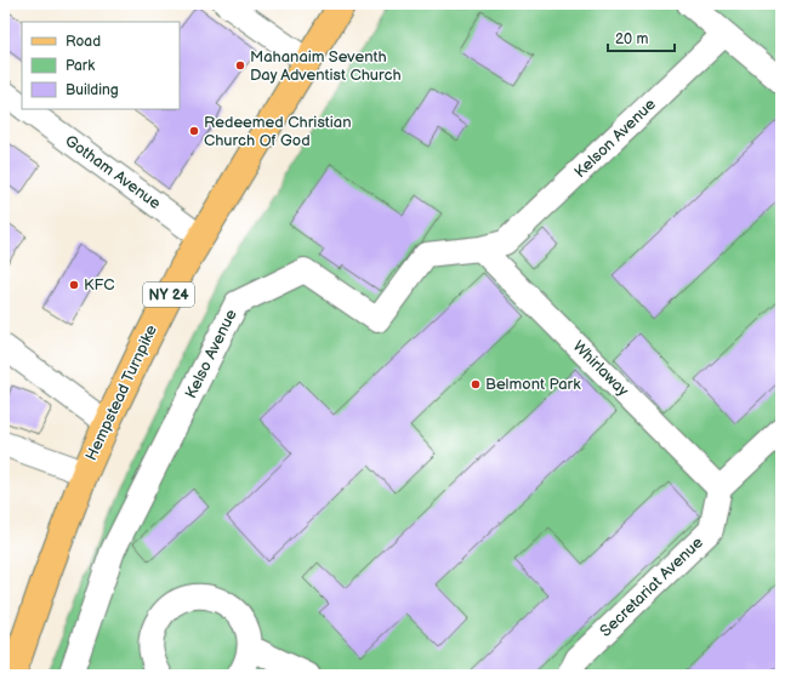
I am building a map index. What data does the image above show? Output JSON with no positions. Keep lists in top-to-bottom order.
{
  "streets": {
    "main road": ["NY 24", "Hempstead Turnpike"],
    "street": [
      "Kelson Avenue",
      "Gotham Avenue",
      "Kelso Avenue",
      "Whirlaway",
      "Secretariat Avenue"
    ]
  },
  "crossings": [
    ["Kelson Avenue", "Kelso Avenue"],
    ["Gotham Avenue", "Hempstead Turnpike"],
    ["Kelso Avenue", "Whirlaway"],
    ["Whirlaway", "Secretariat Avenue"]
  ],
  "places": [
    "Mahanaim Seventh Day Adventist Church",
    "Redeemed Christian Church Of God",
    "KFC",
    "Belmont Park"
  ],
  "legend": ["Road", "Park", "Building"],
  "scale_bar": "20 m"
}
